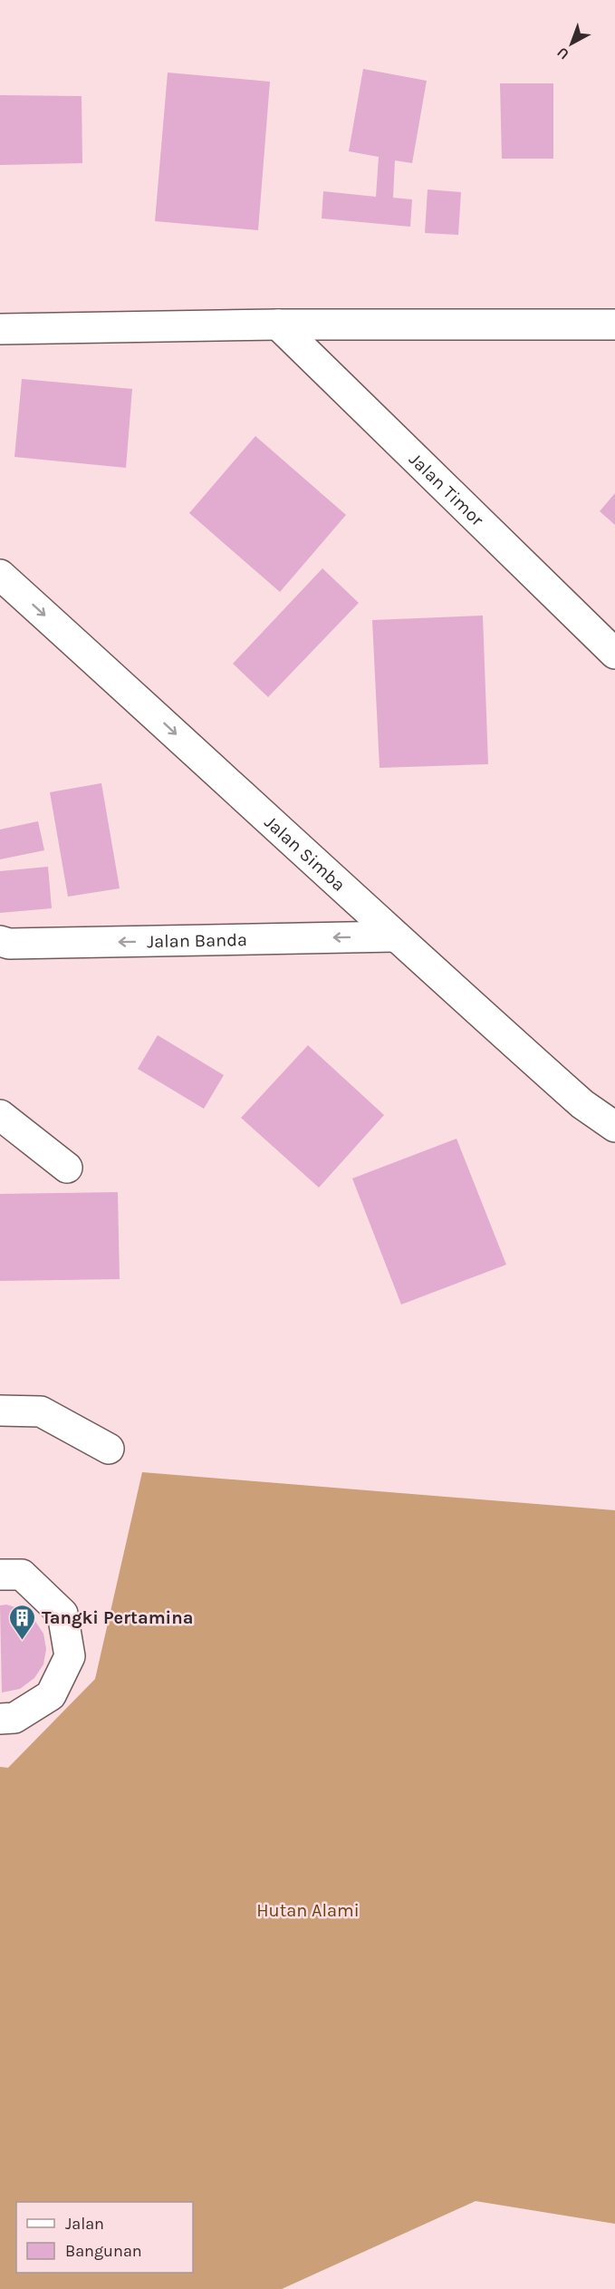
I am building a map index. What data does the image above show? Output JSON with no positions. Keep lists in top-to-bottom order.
{
  "streets": {
    "street": ["Jalan Timor", "Jalan Simba", "Jalan Banda"]
  },
  "crossings": [
    ["Jalan Simba", "Jalan Banda"]
  ],
  "one_way": ["Jalan Simba", "Jalan Banda"],
  "parks": ["Hutan Alami"],
  "places": {
    "building": ["Tangki Pertamina"]
  },
  "legend": ["Jalan", "Bangunan"],
  "north": "bottom left"
}
